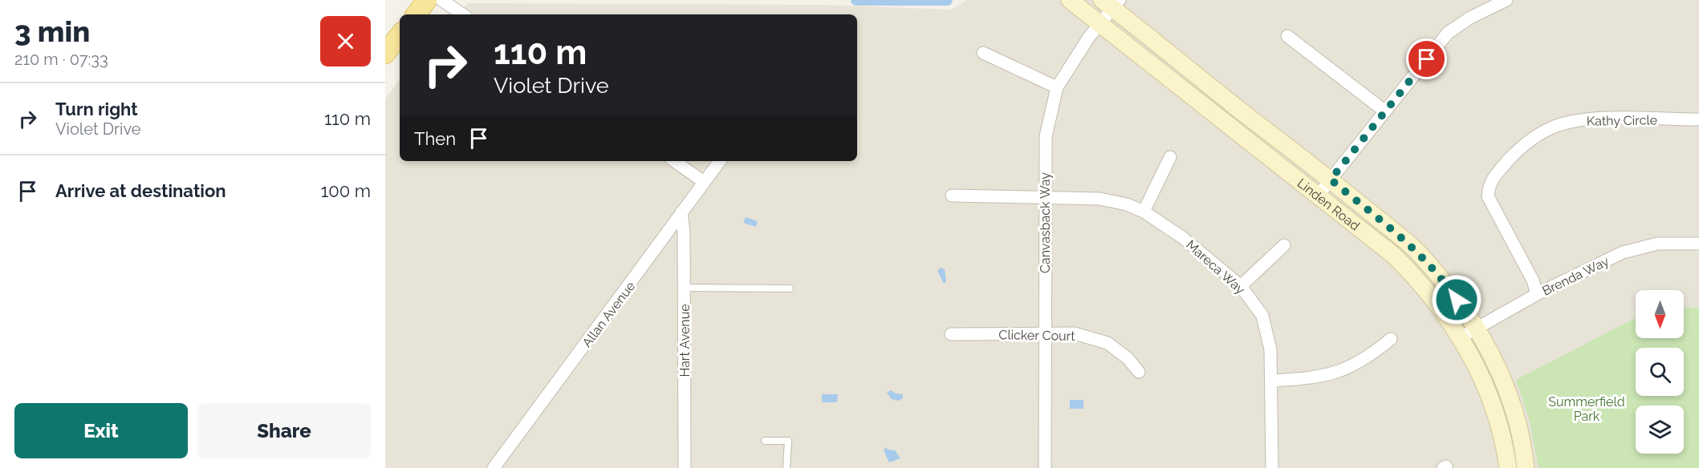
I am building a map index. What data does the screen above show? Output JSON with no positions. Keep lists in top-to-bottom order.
{
  "streets": {
    "street": [
      "Kathy Circle",
      "Linden Road",
      "Canvasback Way",
      "Mareca Way",
      "Brenda Way",
      "Allan Avenue",
      "Clicker Court",
      "Hart Avenue"
    ]
  },
  "crossings": [
    ["Kathy Circle", "Brenda Way"],
    ["Linden Road", "Canvasback Way"],
    ["Linden Road", "Brenda Way"],
    ["Canvasback Way", "Mareca Way"],
    ["Canvasback Way", "Clicker Court"],
    ["Allan Avenue", "Hart Avenue"]
  ],
  "parks": ["Summerfield Park"],
  "north": "bottom",
  "page": {
    "heading": ["3 min", "210 m · 07:33"],
    "turn": ["110 m", "Violet Drive"],
    "list": [
      {
        "name": "Turn right",
        "note": "Violet Drive",
        "value": "110 m"
      },
      {
        "name": "Arrive at destination",
        "value": "100 m"
      }
    ],
    "then": "Then",
    "buttons": ["Exit", "Share"]
  }
}
